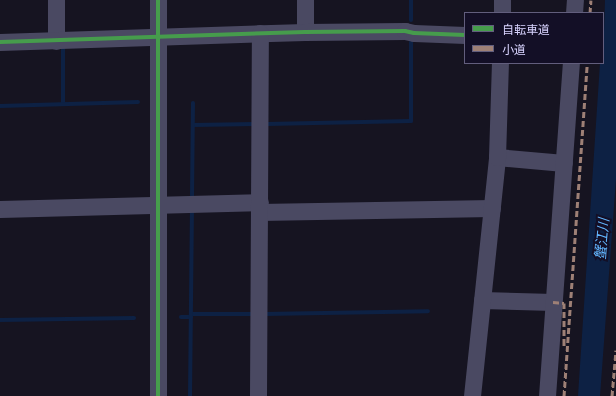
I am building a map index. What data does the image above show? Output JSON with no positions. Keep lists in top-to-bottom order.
{
  "water": ["蟹江川"],
  "legend": ["自転車道", "小道"]
}
